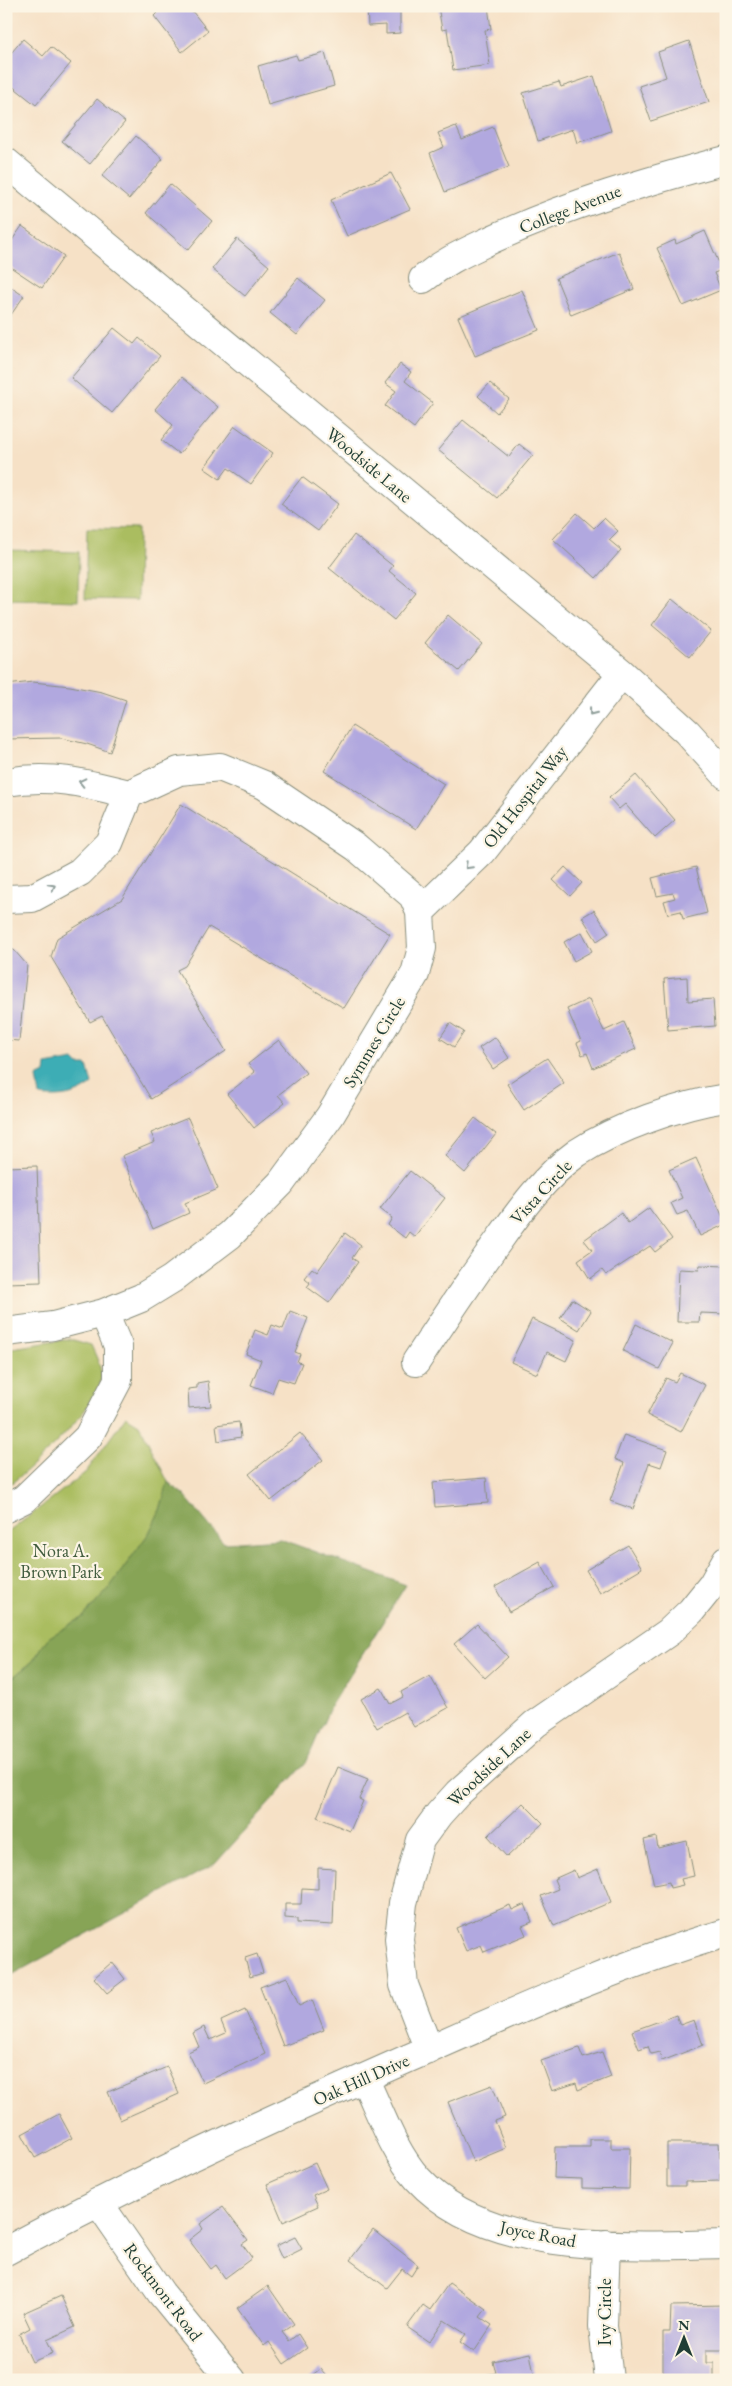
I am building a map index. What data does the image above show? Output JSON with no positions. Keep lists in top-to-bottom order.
{
  "streets": {
    "street": [
      "College Avenue",
      "Woodside Lane",
      "Old Hospital Way",
      "Symmes Circle",
      "Vista Circle",
      "Oak Hill Drive",
      "Joyce Road",
      "Rockmont Road",
      "Ivy Circle"
    ]
  },
  "crossings": [
    ["Woodside Lane", "Old Hospital Way"],
    ["Woodside Lane", "Oak Hill Drive"],
    ["Old Hospital Way", "Symmes Circle"],
    ["Oak Hill Drive", "Joyce Road"],
    ["Oak Hill Drive", "Rockmont Road"],
    ["Joyce Road", "Ivy Circle"]
  ],
  "one_way": ["Old Hospital Way"],
  "parks": ["Nora A. Brown Park"],
  "north": "top"
}
